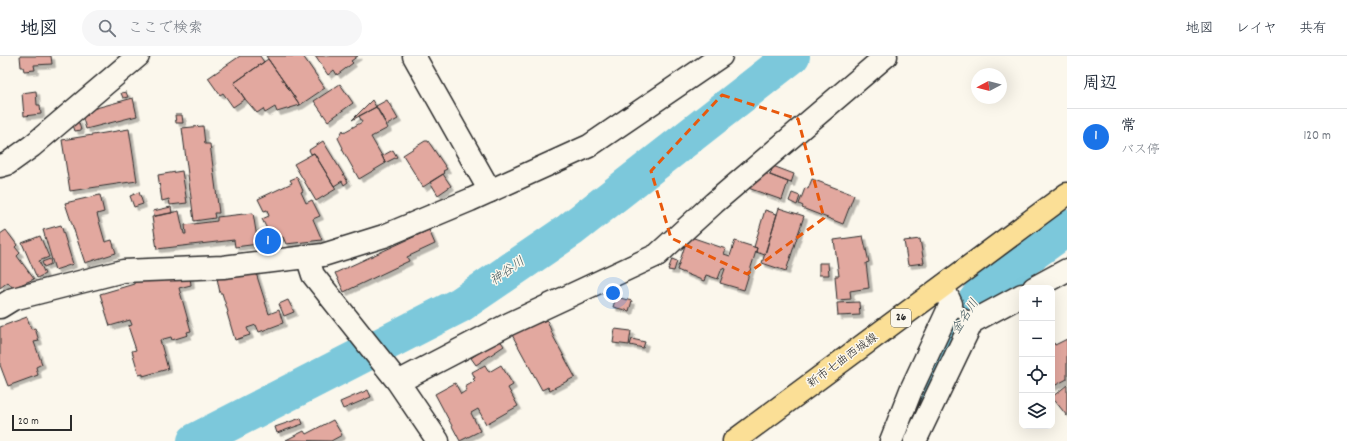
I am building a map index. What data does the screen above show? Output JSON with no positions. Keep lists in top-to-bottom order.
{
  "streets": {
    "main road": ["26", "新市七曲西城線"]
  },
  "water": ["神谷川", "金名川"],
  "scale_bar": "20 m",
  "north": "left",
  "page": {
    "header": "地図",
    "search": "ここで検索",
    "nav": ["地図", "レイヤ", "共有"],
    "heading": "周辺",
    "list": [
      {
        "mark": "1",
        "name": "常",
        "note": "バス停",
        "value": "120 m"
      }
    ],
    "pins": "1",
    "map_buttons": ["+", "−"],
    "scale": "20 m"
  }
}
